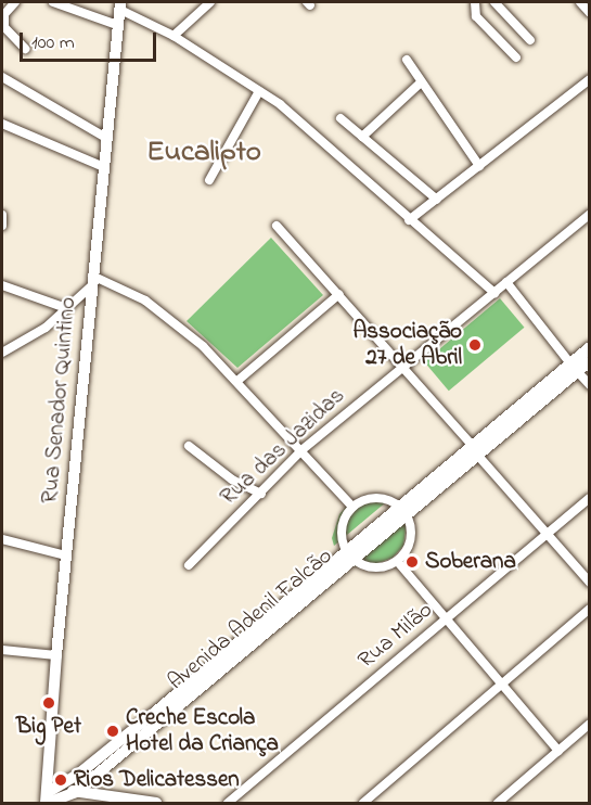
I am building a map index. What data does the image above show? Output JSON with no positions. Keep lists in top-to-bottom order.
{
  "streets": {
    "street": [
      "Rua Senador Quintino",
      "Rua das Jazidas",
      "Avenida Adenil Falcão",
      "Rua Milão"
    ]
  },
  "crossings": [
    ["Rua Senador Quintino", "Avenida Adenil Falcão"]
  ],
  "districts": ["Eucalipto"],
  "places": [
    "Associação 27 de Abril",
    "Soberana",
    "Big Pet",
    "Creche Escola Hotel da Criança",
    "Rios Delicatessen"
  ],
  "scale_bar": "100 m"
}
